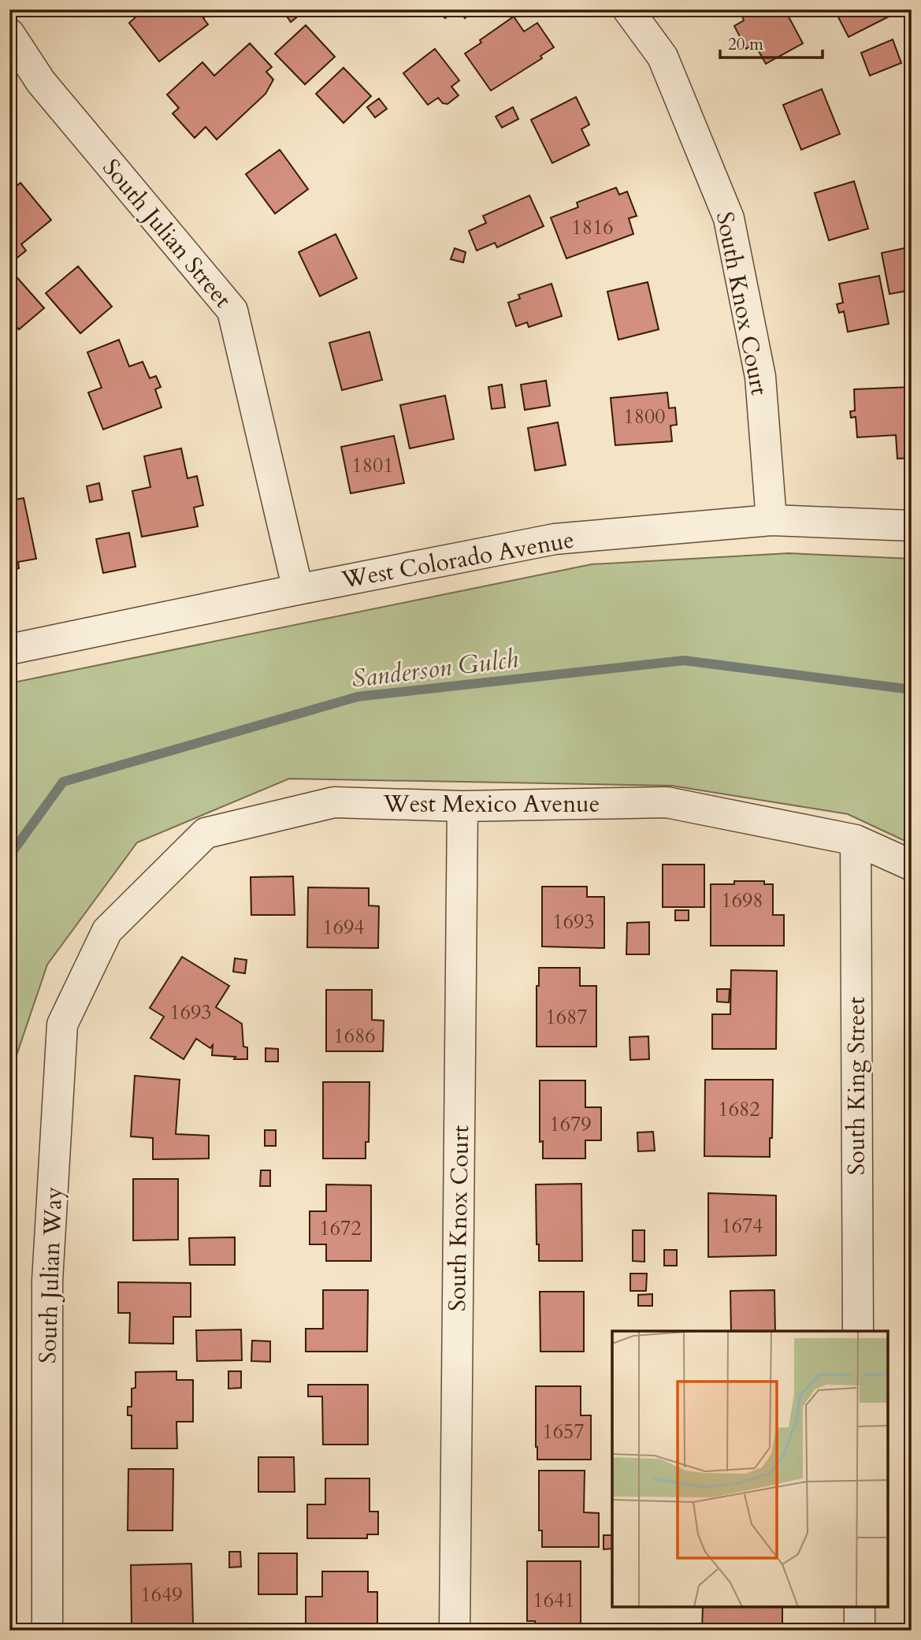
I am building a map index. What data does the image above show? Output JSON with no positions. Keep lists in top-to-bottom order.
{
  "streets": {
    "street": [
      "South Julian Street",
      "South Knox Court",
      "West Colorado Avenue",
      "West Mexico Avenue",
      "South King Street",
      "South Julian Way"
    ]
  },
  "crossings": [
    ["South Julian Street", "West Colorado Avenue"],
    ["South Knox Court", "West Colorado Avenue"],
    ["South Knox Court", "West Mexico Avenue"],
    ["West Mexico Avenue", "South King Street"],
    ["West Mexico Avenue", "South Julian Way"]
  ],
  "water": ["Sanderson Gulch"],
  "house_numbers": [
    "1816",
    "1800",
    "1801",
    "1698",
    "1693",
    "1694",
    "1693",
    "1687",
    "1686",
    "1682",
    "1679",
    "1674",
    "1672",
    "1657",
    "1649",
    "1641"
  ],
  "scale_bar": "20 m"
}
